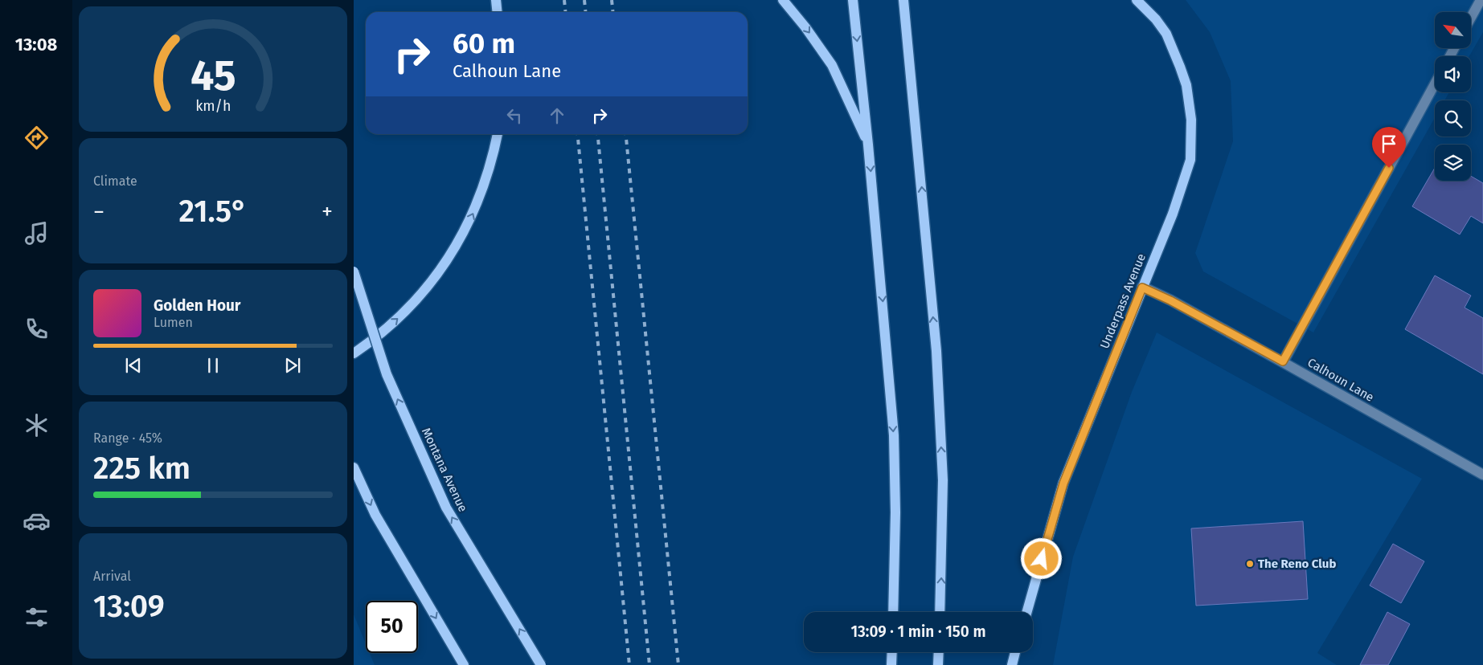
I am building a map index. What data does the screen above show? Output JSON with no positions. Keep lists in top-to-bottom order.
{
  "streets": {
    "main road": ["Underpass Avenue", "Montana Avenue"],
    "street": ["Calhoun Lane"]
  },
  "crossings": [
    ["Underpass Avenue", "Calhoun Lane"]
  ],
  "places": ["The Reno Club"],
  "north": "top left",
  "page": {
    "tabs": "13:08",
    "turn": ["60 m", "Calhoun Lane"],
    "tile": [
      "Climate",
      ["Range · 45%", "225 km"],
      ["Arrival", "13:09"]
    ],
    "heat": ["−", "21.5°", "+"],
    "song": ["Golden Hour", "Lumen"],
    "limit": "50",
    "trip": "13:09 · 1 min · 150 m",
    "gauge": ["45", "km/h"]
  }
}
